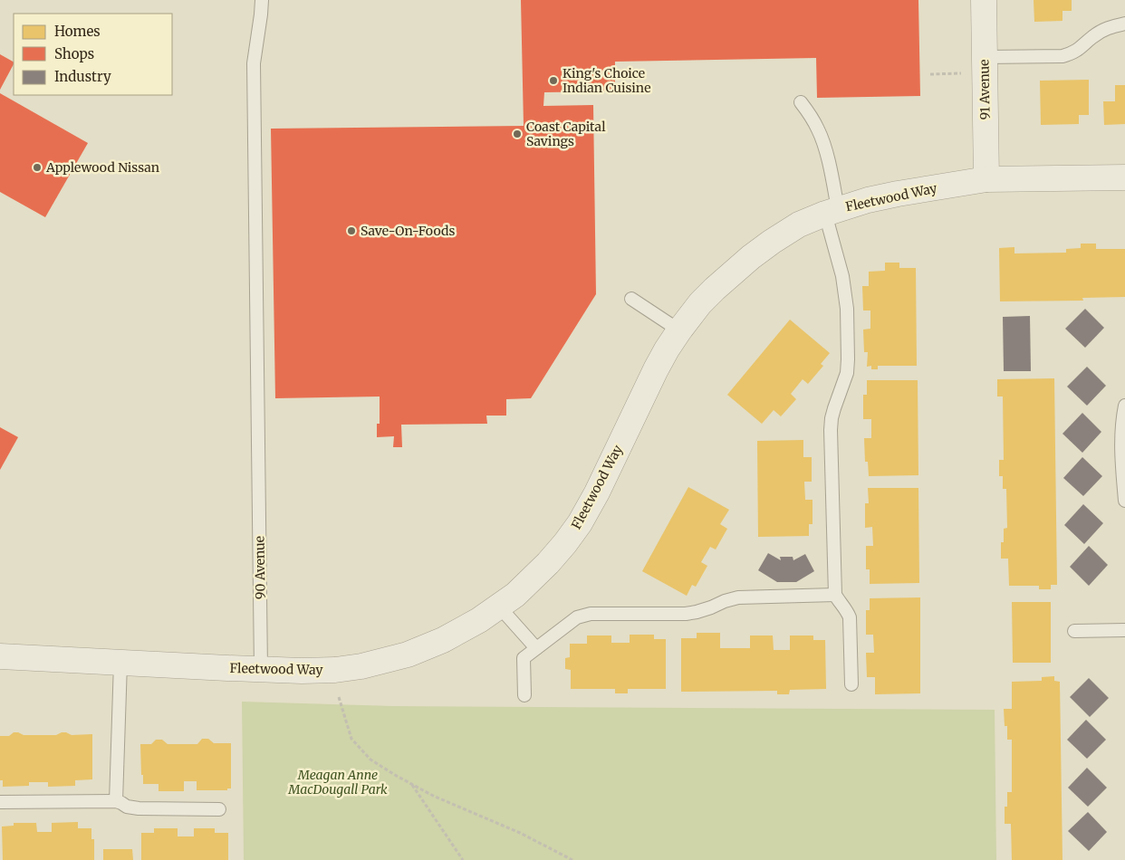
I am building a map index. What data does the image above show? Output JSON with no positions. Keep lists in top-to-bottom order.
{
  "streets": {
    "street": ["91 Avenue", "Fleetwood Way"],
    "lane": ["90 Avenue"]
  },
  "crossings": [
    ["91 Avenue", "Fleetwood Way"],
    ["Fleetwood Way", "90 Avenue"]
  ],
  "parks": ["Meagan Anne MacDougall Park"],
  "places": [
    "King's Choice Indian Cuisine",
    "Coast Capital Savings",
    "Applewood Nissan",
    "Save-On-Foods"
  ],
  "legend": ["Homes", "Shops", "Industry"]
}
